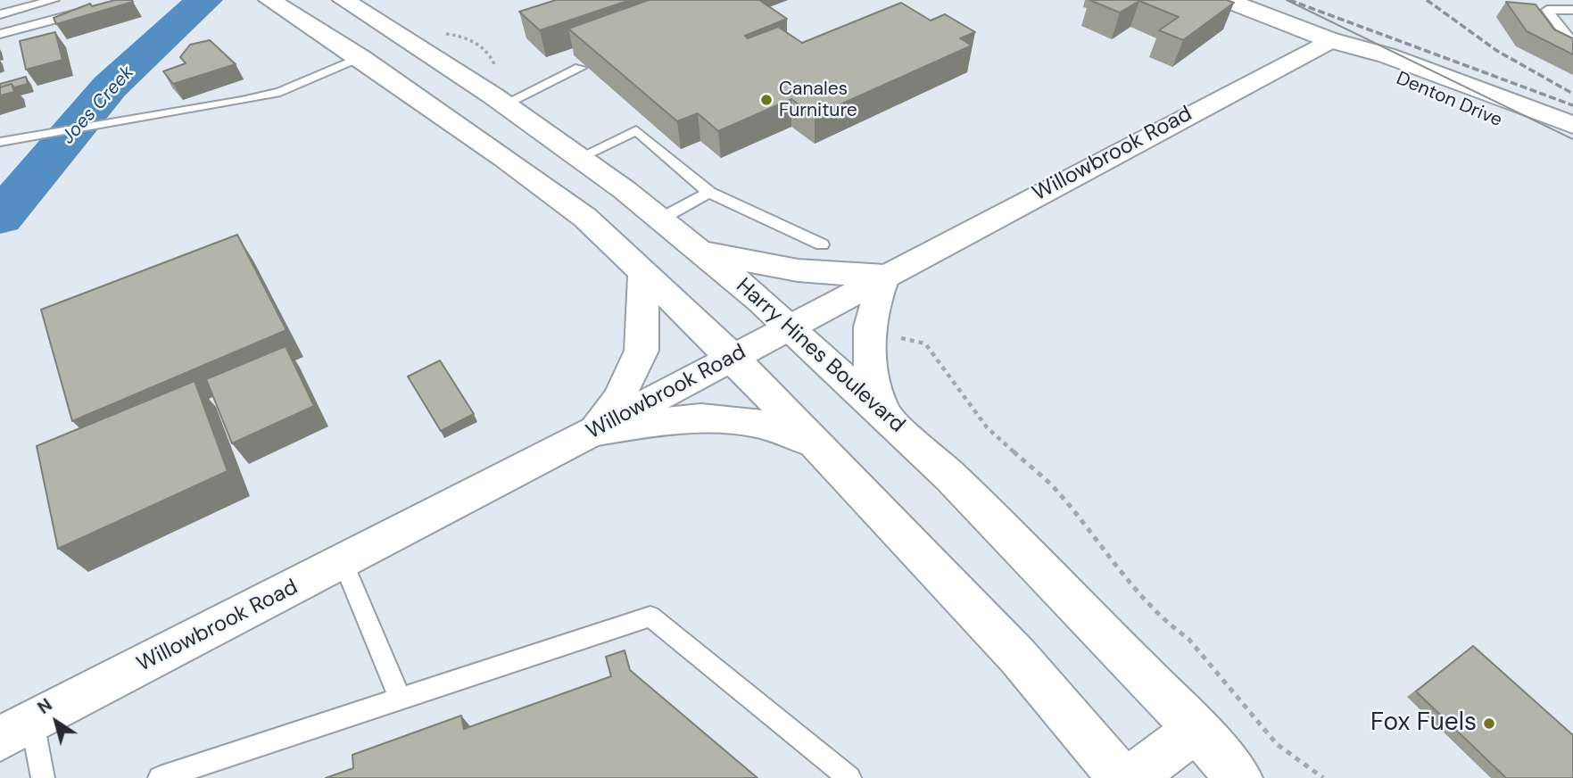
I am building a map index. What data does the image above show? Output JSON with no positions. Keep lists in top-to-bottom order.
{
  "streets": {
    "main road": ["Denton Drive", "Willowbrook Road", "Harry Hines Boulevard"]
  },
  "crossings": [
    ["Denton Drive", "Willowbrook Road"],
    ["Willowbrook Road", "Harry Hines Boulevard"]
  ],
  "water": ["Joes Creek"],
  "places": ["Canales Furniture", "Fox Fuels"],
  "north": "top left"
}
